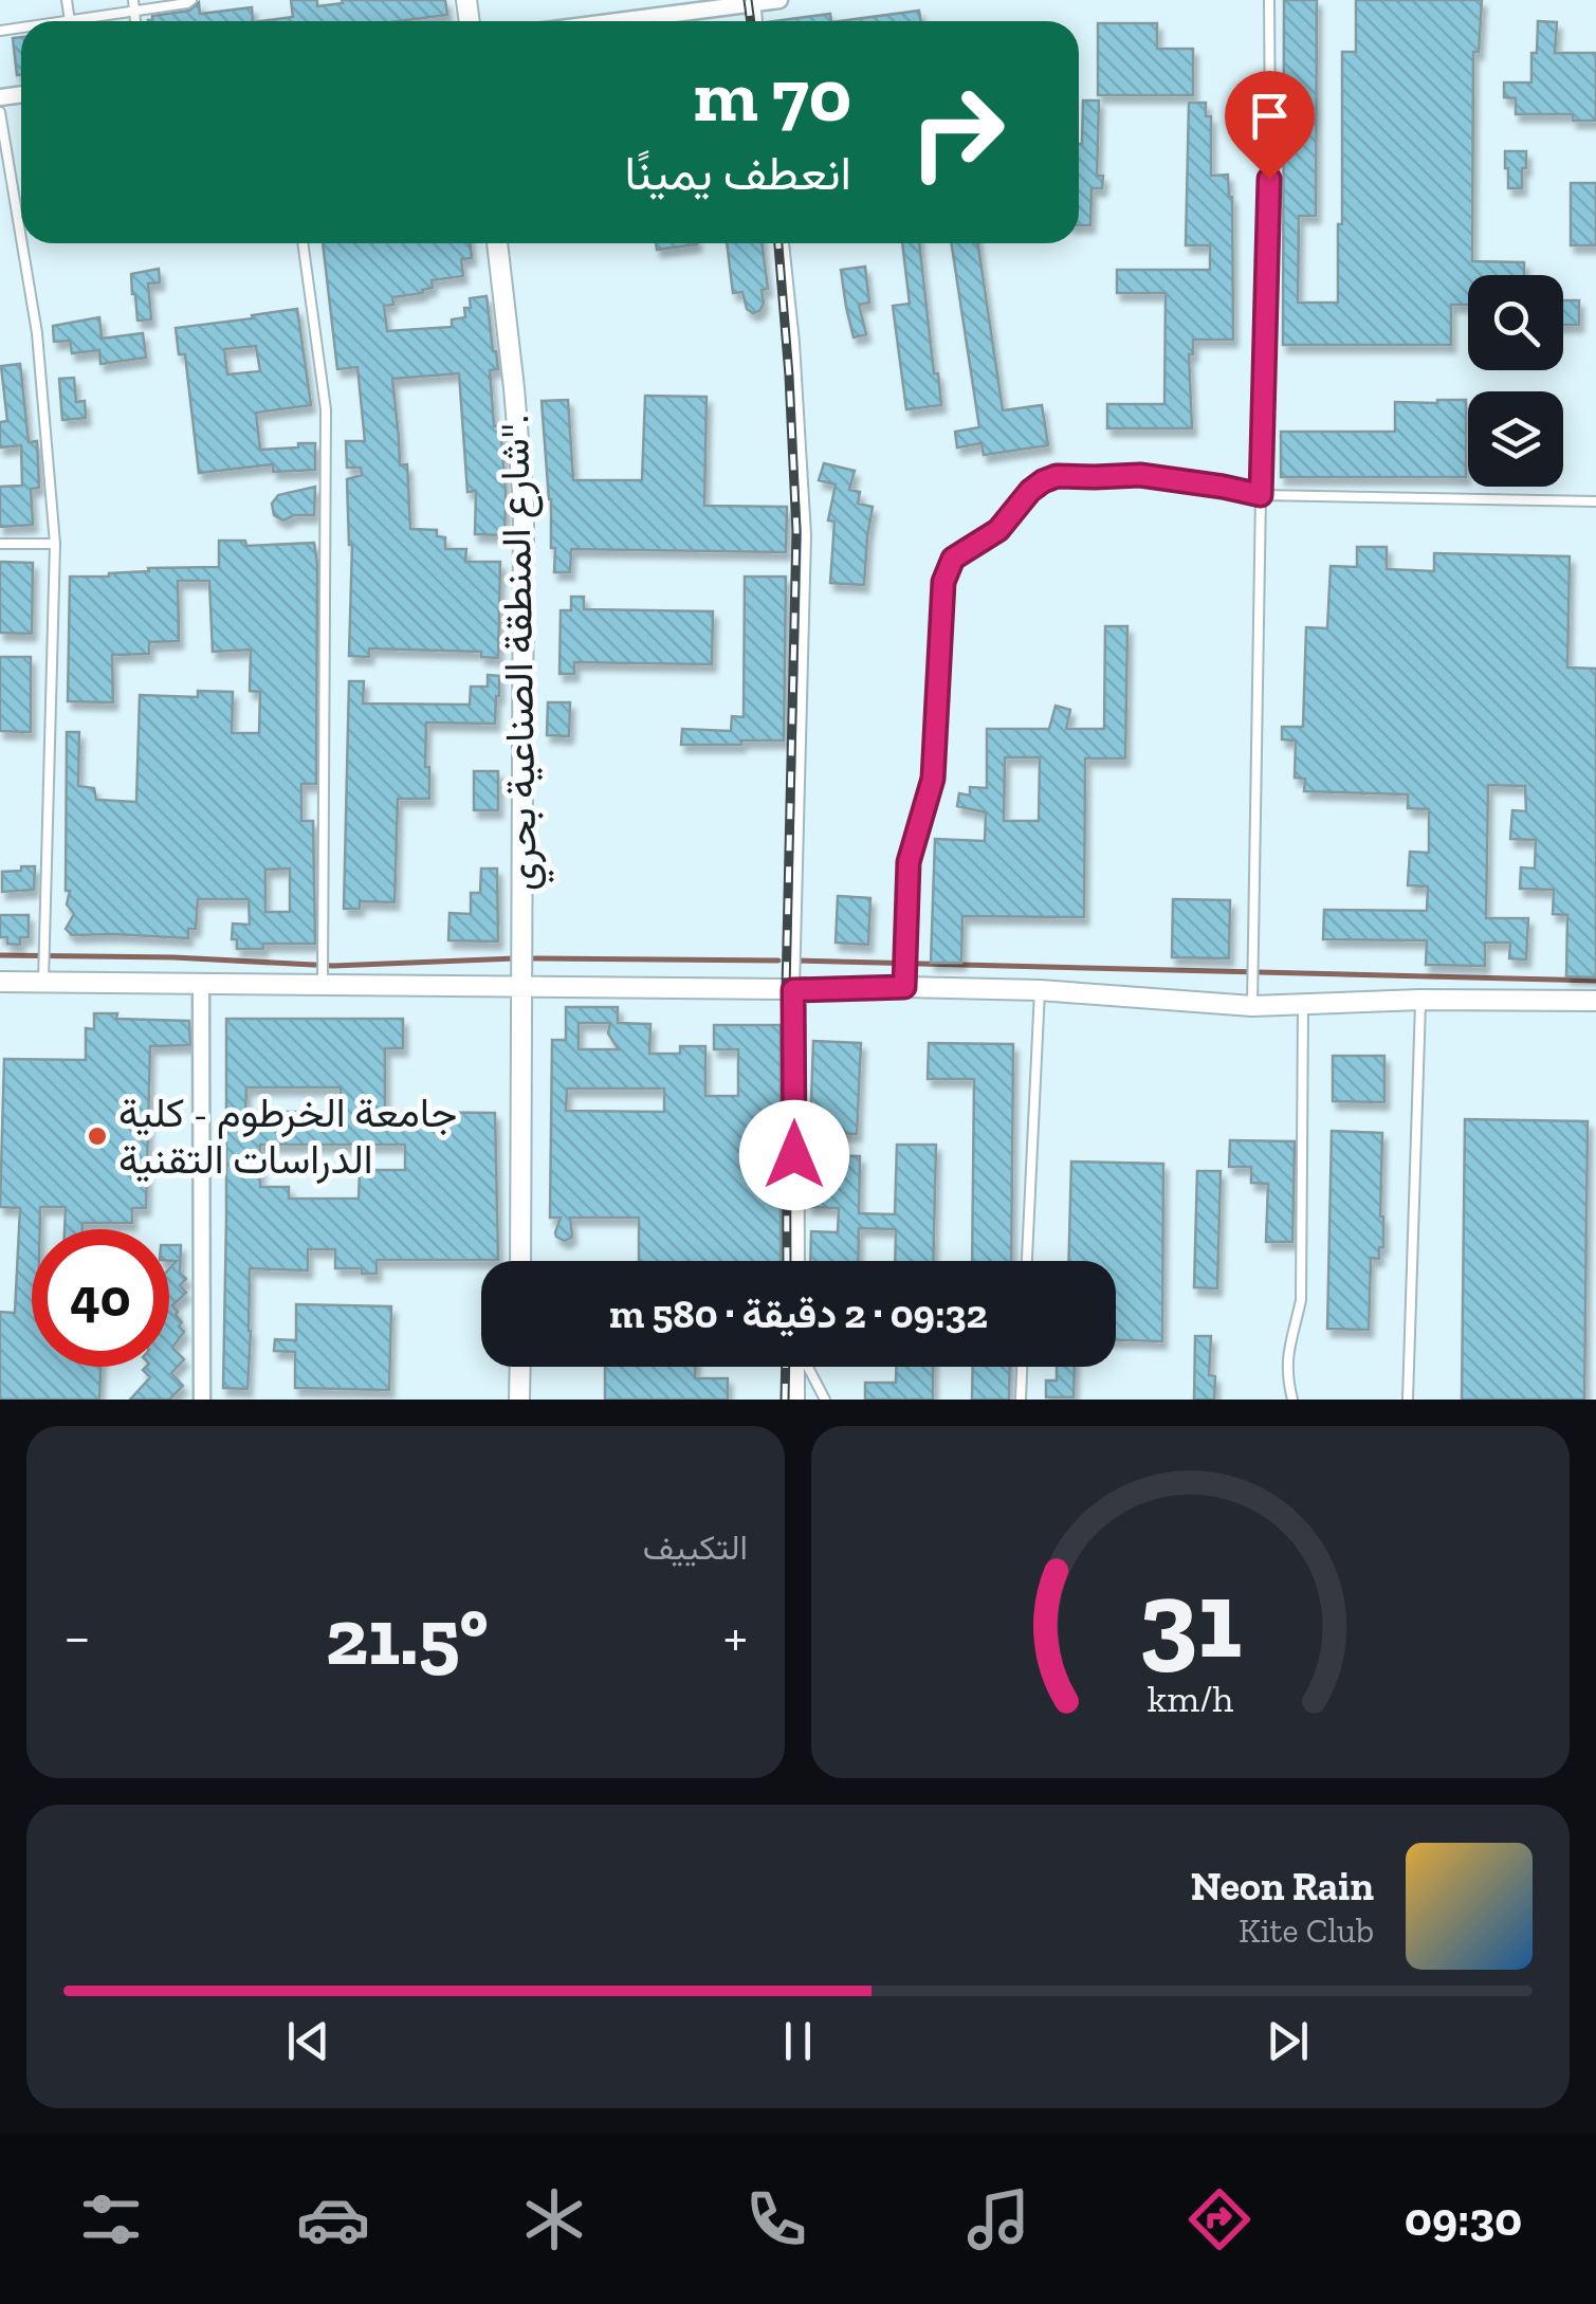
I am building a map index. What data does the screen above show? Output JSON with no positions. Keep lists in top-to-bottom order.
{
  "streets": {
    "street": ["شارع المنطقة الصناعية بحري\"."]
  },
  "places": ["جامعة الخرطوم - كلية الدراسات التقنية"],
  "page": {
    "turn": ["70 m", "انعطف يمينًا"],
    "limit": "40",
    "trip": "09:32 · 2 دقيقة · 580 m",
    "tile": "التكييف",
    "heat": ["−", "21.5°", "+"],
    "song": ["Neon Rain", "Kite Club"],
    "tabs": "09:30",
    "gauge": ["31", "km/h"]
  }
}
